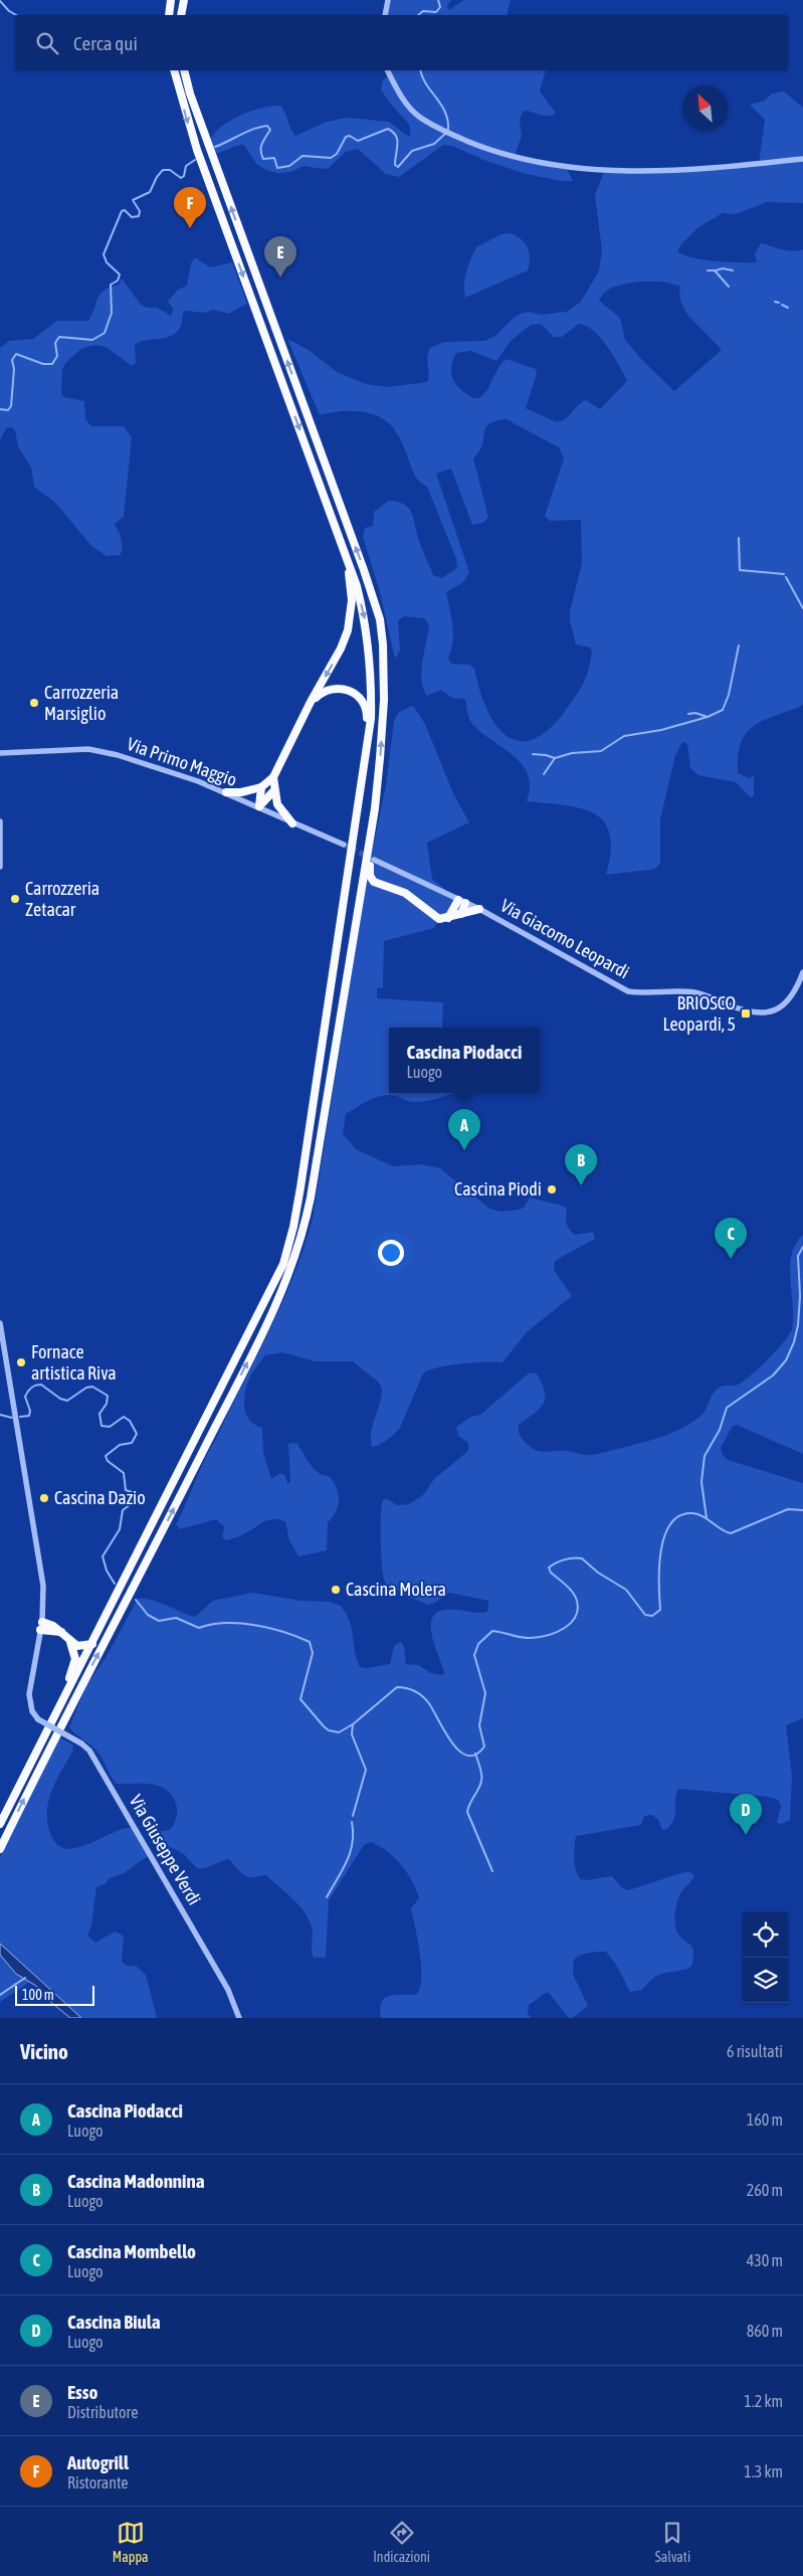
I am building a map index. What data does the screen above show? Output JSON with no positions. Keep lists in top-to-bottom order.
{
  "streets": {
    "street": ["Via Primo Maggio", "Via Giacomo Leopardi", "Via Giuseppe Verdi"]
  },
  "places": {
    "other": [
      "Carrozzeria Marsiglio",
      "Carrozzeria Zetacar",
      "Cascina Piodi",
      "Fornace artistica Riva",
      "Cascina Dazio",
      "Cascina Molera"
    ],
    "transit": ["BRIOSCO Leopardi, 5"]
  },
  "scale_bar": "100 m",
  "north": "top left",
  "page": {
    "search": "Cerca qui",
    "pins": [
      "F",
      "E",
      "A",
      "B",
      "C",
      "D"
    ],
    "popup": ["Cascina Piodacci", "Luogo"],
    "scale": "100 m",
    "heading": ["Vicino", "6 risultati"],
    "list": [
      {
        "mark": "A",
        "name": "Cascina Piodacci",
        "note": "Luogo",
        "value": "160 m"
      },
      {
        "mark": "B",
        "name": "Cascina Madonnina",
        "note": "Luogo",
        "value": "260 m"
      },
      {
        "mark": "C",
        "name": "Cascina Mombello",
        "note": "Luogo",
        "value": "430 m"
      },
      {
        "mark": "D",
        "name": "Cascina Biula",
        "note": "Luogo",
        "value": "860 m"
      },
      {
        "mark": "E",
        "name": "Esso",
        "note": "Distributore",
        "value": "1.2 km"
      },
      {
        "mark": "F",
        "name": "Autogrill",
        "note": "Ristorante",
        "value": "1.3 km"
      }
    ],
    "nav": ["Mappa", "Indicazioni", "Salvati"]
  }
}
